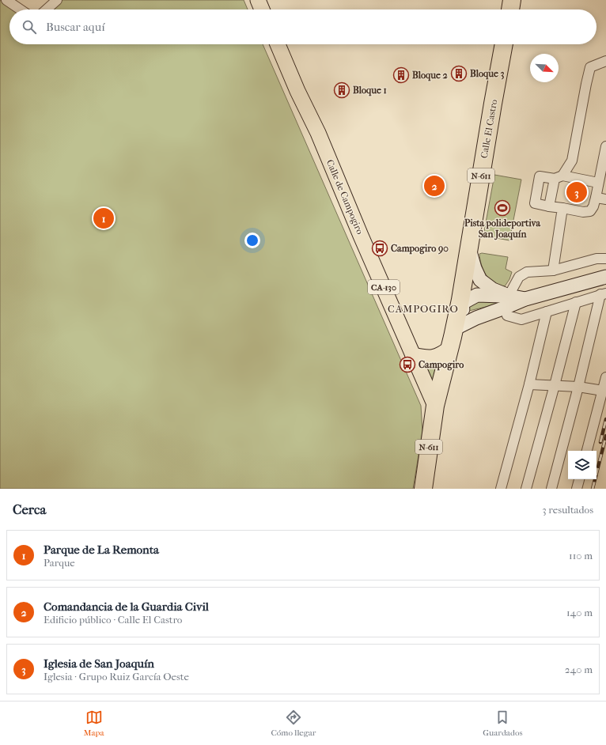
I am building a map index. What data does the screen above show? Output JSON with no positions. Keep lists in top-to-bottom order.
{
  "streets": {
    "highway": ["Calle El Castro", "N-611"],
    "main road": ["Calle de Campogiro", "CA-130"]
  },
  "crossings": [
    ["Calle El Castro", "N-611"],
    ["Calle El Castro", "Calle de Campogiro"],
    ["N-611", "Calle de Campogiro"]
  ],
  "districts": ["CAMPOGIRO"],
  "places": {
    "building": ["Bloque 3", "Bloque 2", "Bloque 1"],
    "sports": ["Pista polideportiva San Joaquín"],
    "bus stop": ["Campogiro 90", "Campogiro"]
  },
  "north": "bottom right",
  "page": {
    "search": "Buscar aquí",
    "pins": ["2", "3", "1"],
    "heading": ["Cerca", "3 resultados"],
    "list": [
      {
        "mark": "1",
        "name": "Parque de La Remonta",
        "note": "Parque",
        "value": "110 m"
      },
      {
        "mark": "2",
        "name": "Comandancia de la Guardia Civil",
        "note": "Edificio público · Calle El Castro",
        "value": "140 m"
      },
      {
        "mark": "3",
        "name": "Iglesia de San Joaquín",
        "note": "Iglesia · Grupo Ruiz García Oeste",
        "value": "240 m"
      }
    ],
    "nav": ["Mapa", "Cómo llegar", "Guardados"]
  }
}
